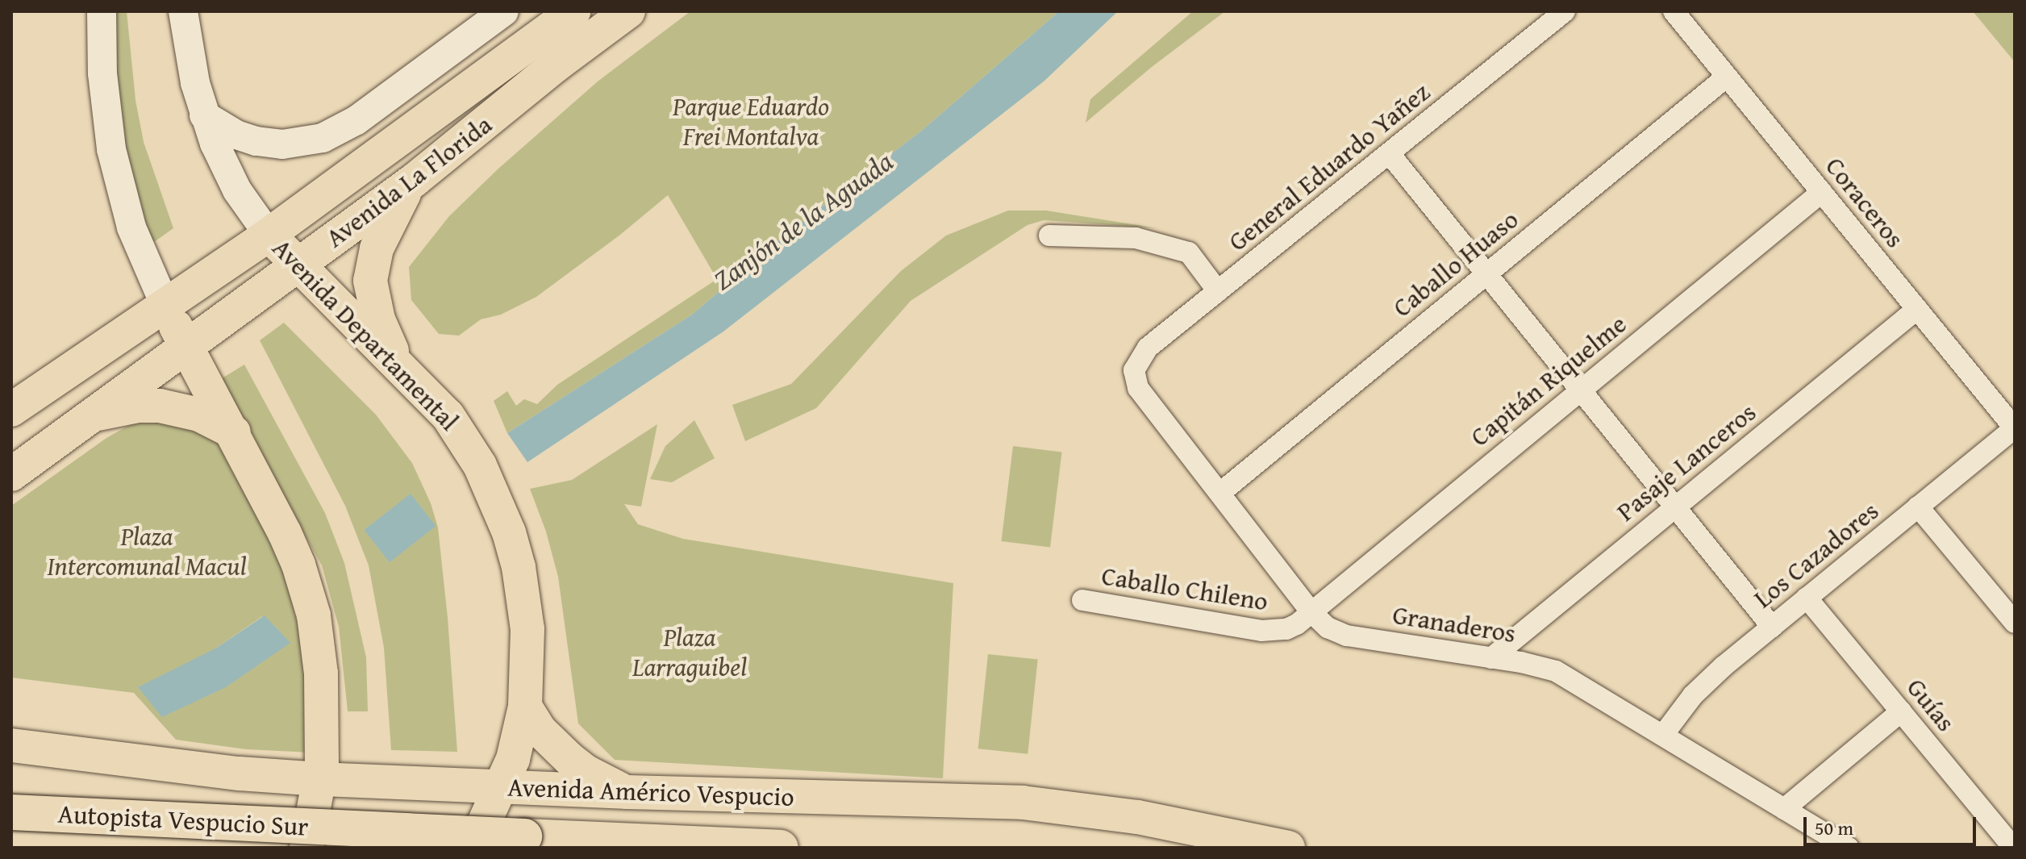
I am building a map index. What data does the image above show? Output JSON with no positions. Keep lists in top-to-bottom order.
{
  "streets": {
    "highway": ["Autopista Vespucio Sur"],
    "main road": ["Avenida La Florida", "Avenida Departamental", "Avenida Américo Vespucio"],
    "street": [
      "General Eduardo Yañez",
      "Coraceros",
      "Caballo Huaso",
      "Capitán Riquelme",
      "Pasaje Lanceros",
      "Los Cazadores",
      "Caballo Chileno",
      "Granaderos",
      "Guías"
    ]
  },
  "crossings": [
    ["General Eduardo Yañez", "Granaderos"],
    ["Avenida La Florida", "Avenida Departamental"],
    ["Coraceros", "Caballo Huaso"],
    ["Coraceros", "Capitán Riquelme"],
    ["Coraceros", "Pasaje Lanceros"],
    ["Coraceros", "Los Cazadores"],
    ["Caballo Huaso", "Granaderos"],
    ["Avenida Departamental", "Avenida Américo Vespucio"],
    ["Capitán Riquelme", "Caballo Chileno"],
    ["Capitán Riquelme", "Granaderos"],
    ["Pasaje Lanceros", "Granaderos"],
    ["Los Cazadores", "Granaderos"],
    ["Los Cazadores", "Guías"],
    ["Caballo Chileno", "Granaderos"]
  ],
  "water": ["Zanjón de la Aguada"],
  "parks": ["Parque Eduardo Frei Montalva", "Plaza Intercomunal Macul", "Plaza Larraguibel"],
  "scale_bar": "50 m"
}
